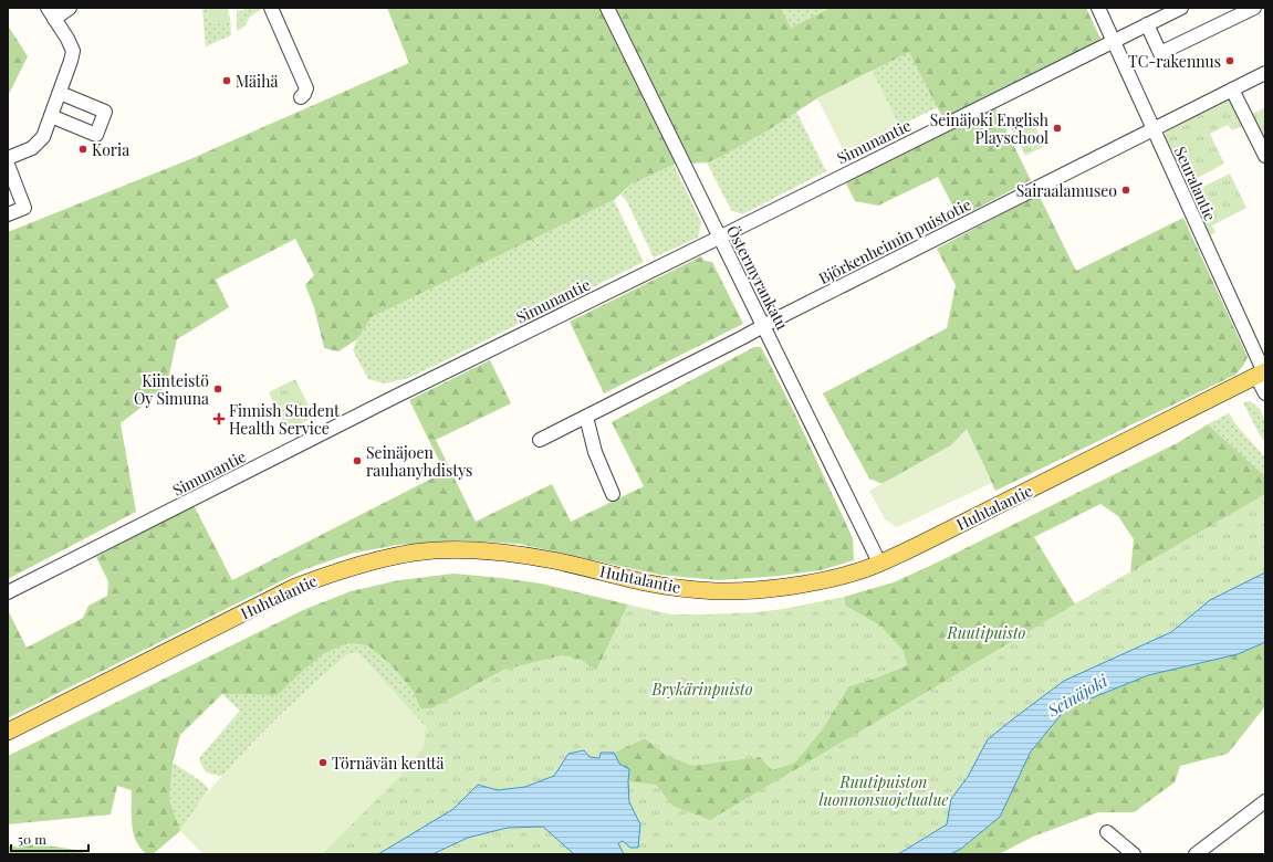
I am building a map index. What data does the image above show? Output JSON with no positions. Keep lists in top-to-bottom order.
{
  "streets": {
    "main road": ["Huhtalantie"],
    "street": [
      "Simunantie",
      "Seuralantie",
      "Björkenheimin puistotie",
      "Östermyrankatu"
    ]
  },
  "crossings": [
    ["Simunantie", "Seuralantie"],
    ["Simunantie", "Östermyrankatu"],
    ["Seuralantie", "Björkenheimin puistotie"],
    ["Seuralantie", "Huhtalantie"],
    ["Björkenheimin puistotie", "Östermyrankatu"],
    ["Östermyrankatu", "Huhtalantie"]
  ],
  "water": ["Seinäjoki"],
  "parks": ["Ruutipuisto", "Brykärinpuisto", "Ruutipuiston luonnonsuojelualue"],
  "places": {
    "other": [
      "TC-rakennus",
      "Mäihä",
      "Seinäjoki English Playschool",
      "Koria",
      "Sairaalamuseo",
      "Kiinteistö Oy Simuna",
      "Seinäjoen rauhanyhdistys",
      "Törnävän kenttä"
    ],
    "health": ["Finnish Student Health Service"]
  },
  "scale_bar": "50 m"
}
